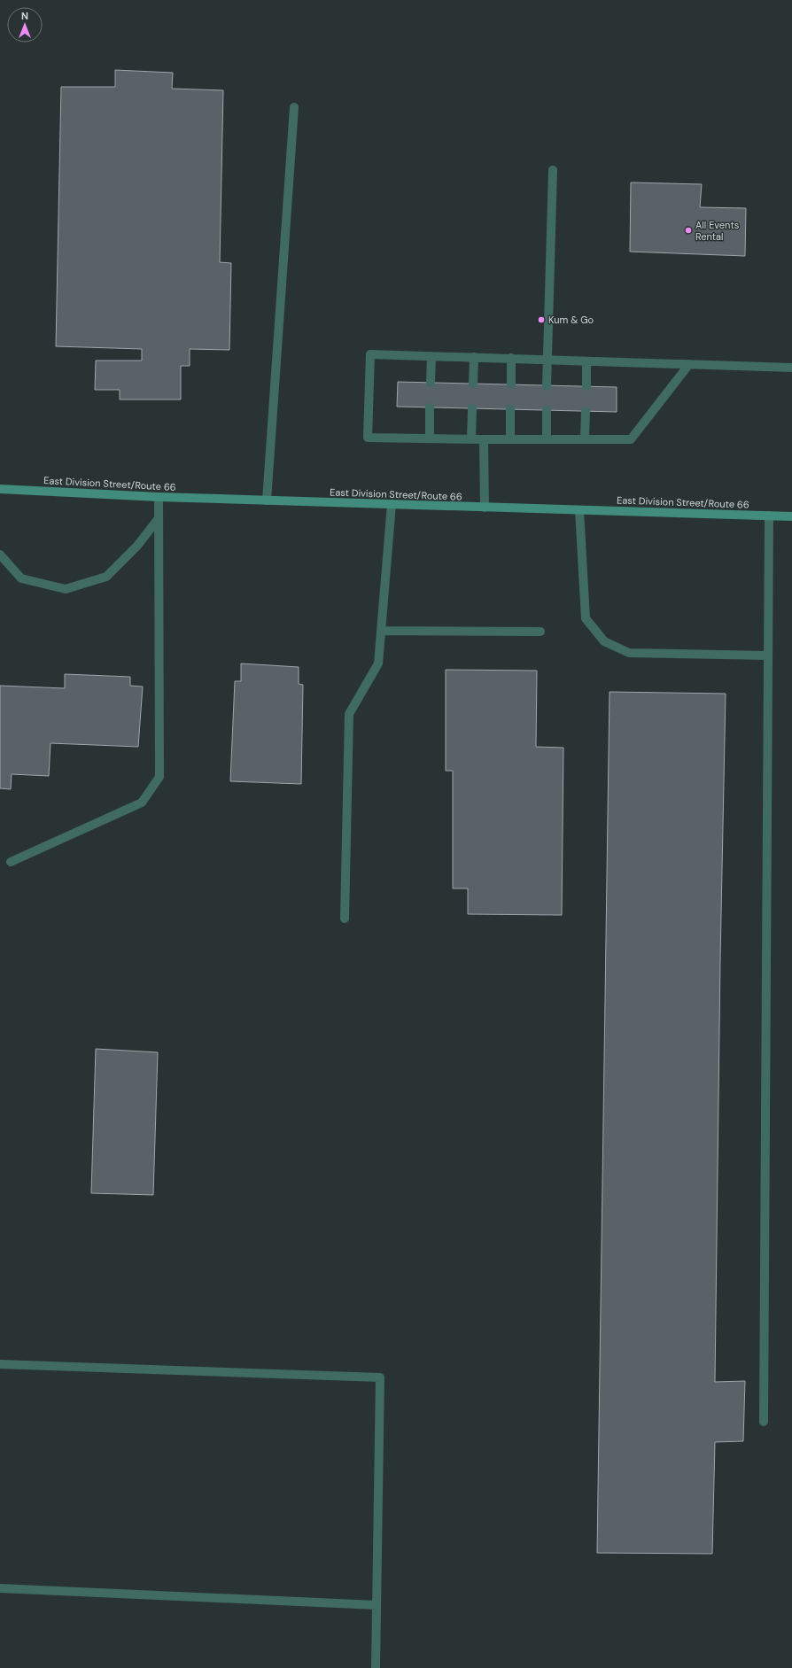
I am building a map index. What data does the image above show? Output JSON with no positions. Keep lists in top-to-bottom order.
{
  "streets": {
    "main road": ["East Division Street/Route 66"]
  },
  "places": ["All Events Rental", "Kum & Go"],
  "north": "top"
}
